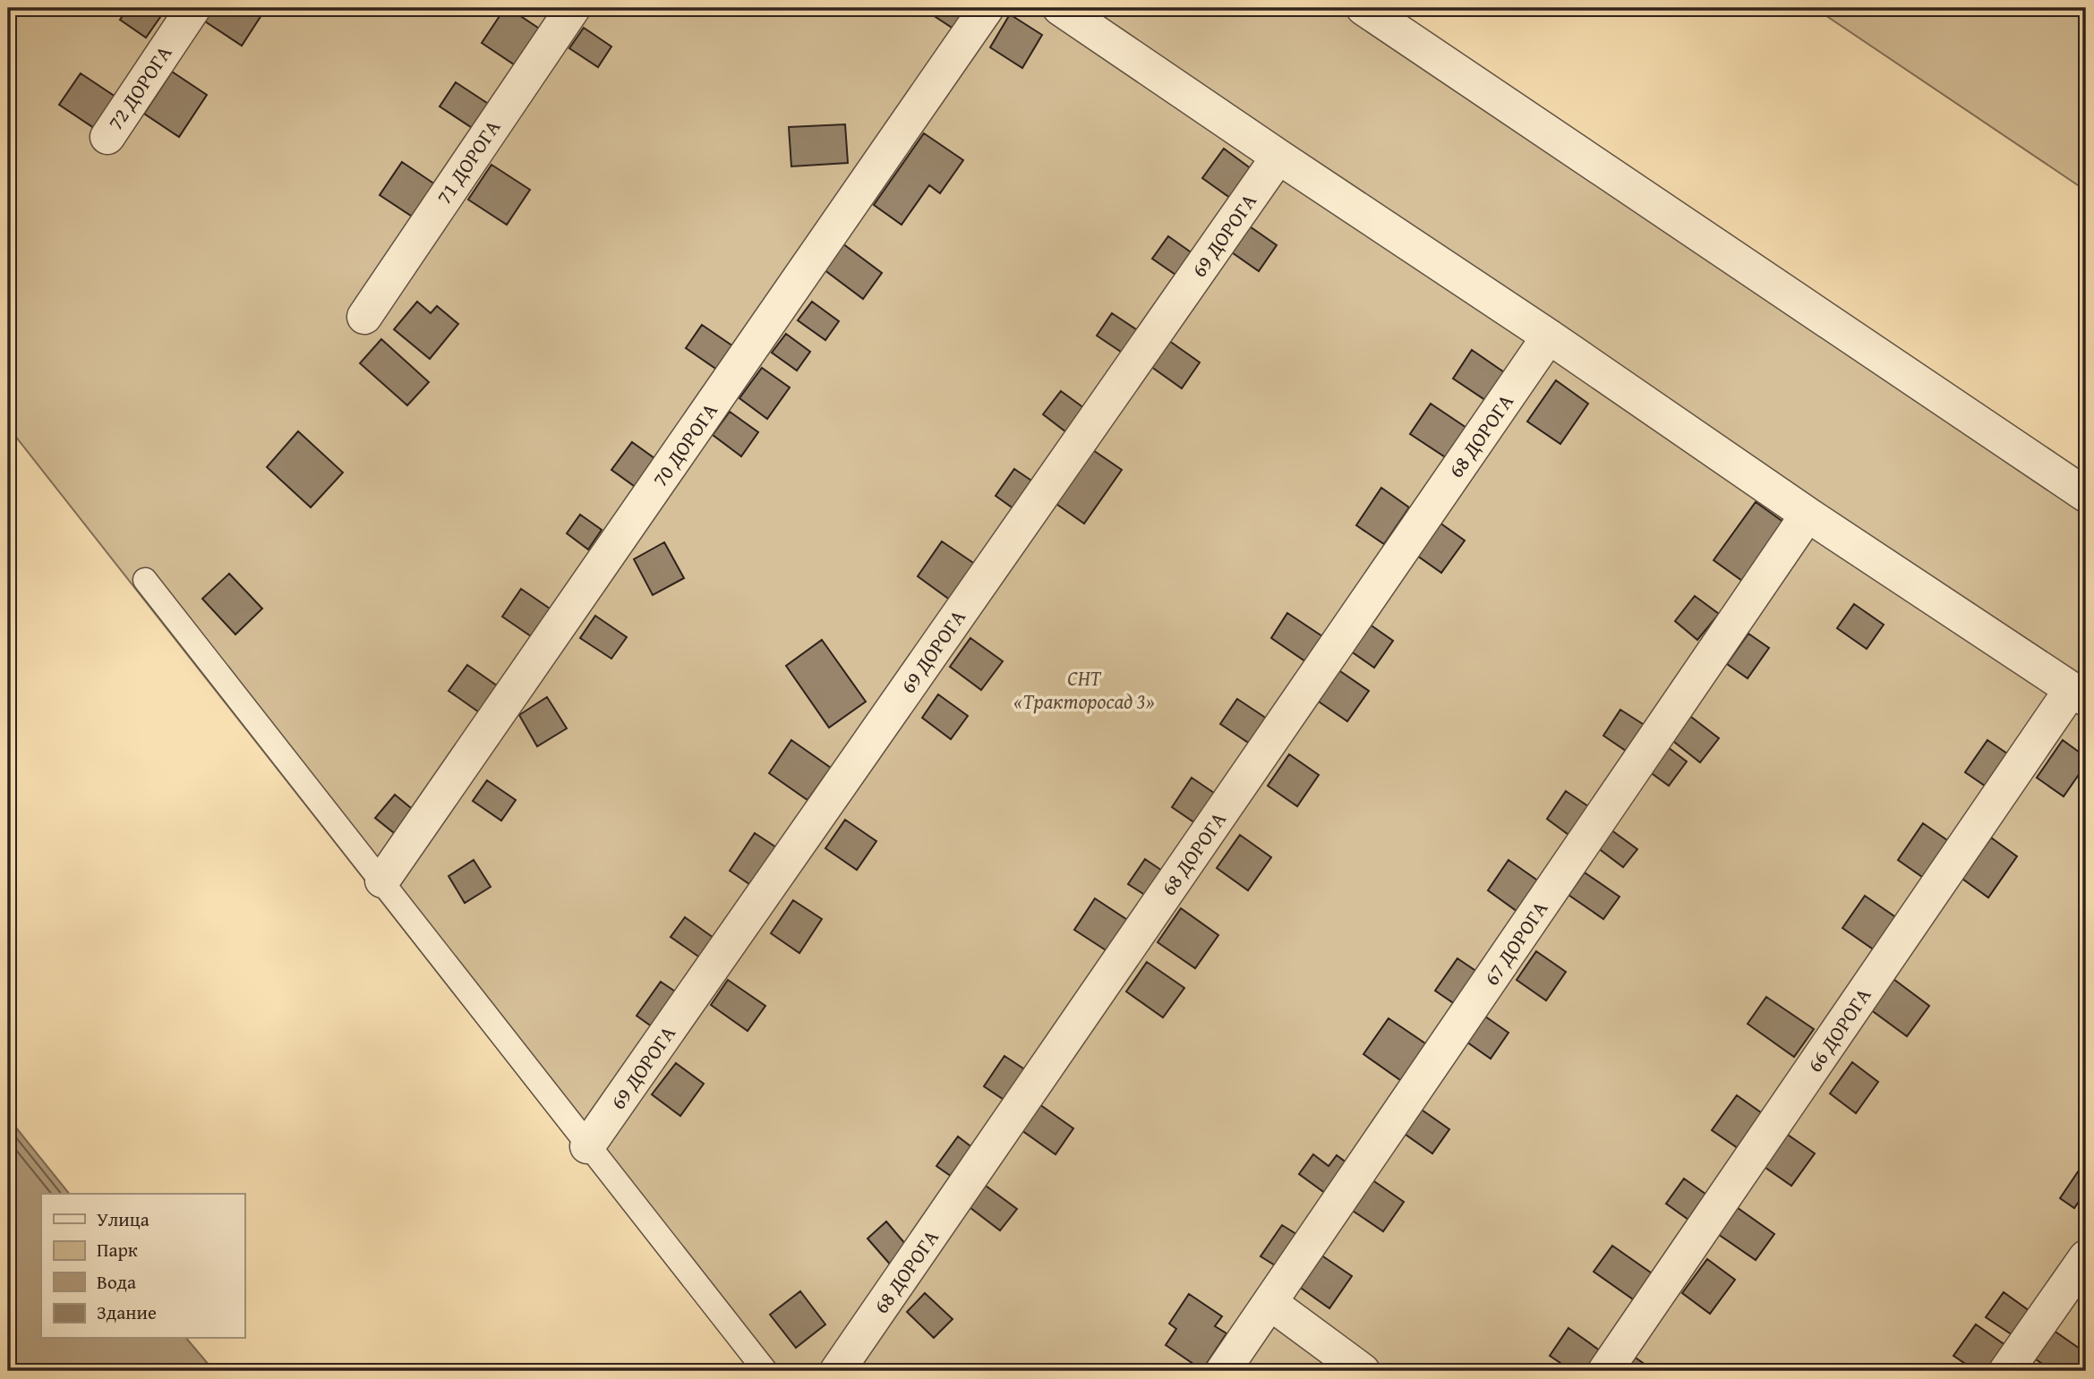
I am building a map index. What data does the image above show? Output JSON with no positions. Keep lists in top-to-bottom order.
{
  "streets": {
    "street": [
      "72 ДОРОГА",
      "71 ДОРОГА",
      "69 ДОРОГА",
      "68 ДОРОГА",
      "70 ДОРОГА",
      "67 ДОРОГА",
      "66 ДОРОГА"
    ]
  },
  "parks": ["СНТ «Тракторосад 3»"],
  "legend": [
    "Улица",
    "Парк",
    "Вода",
    "Здание"
  ]
}
